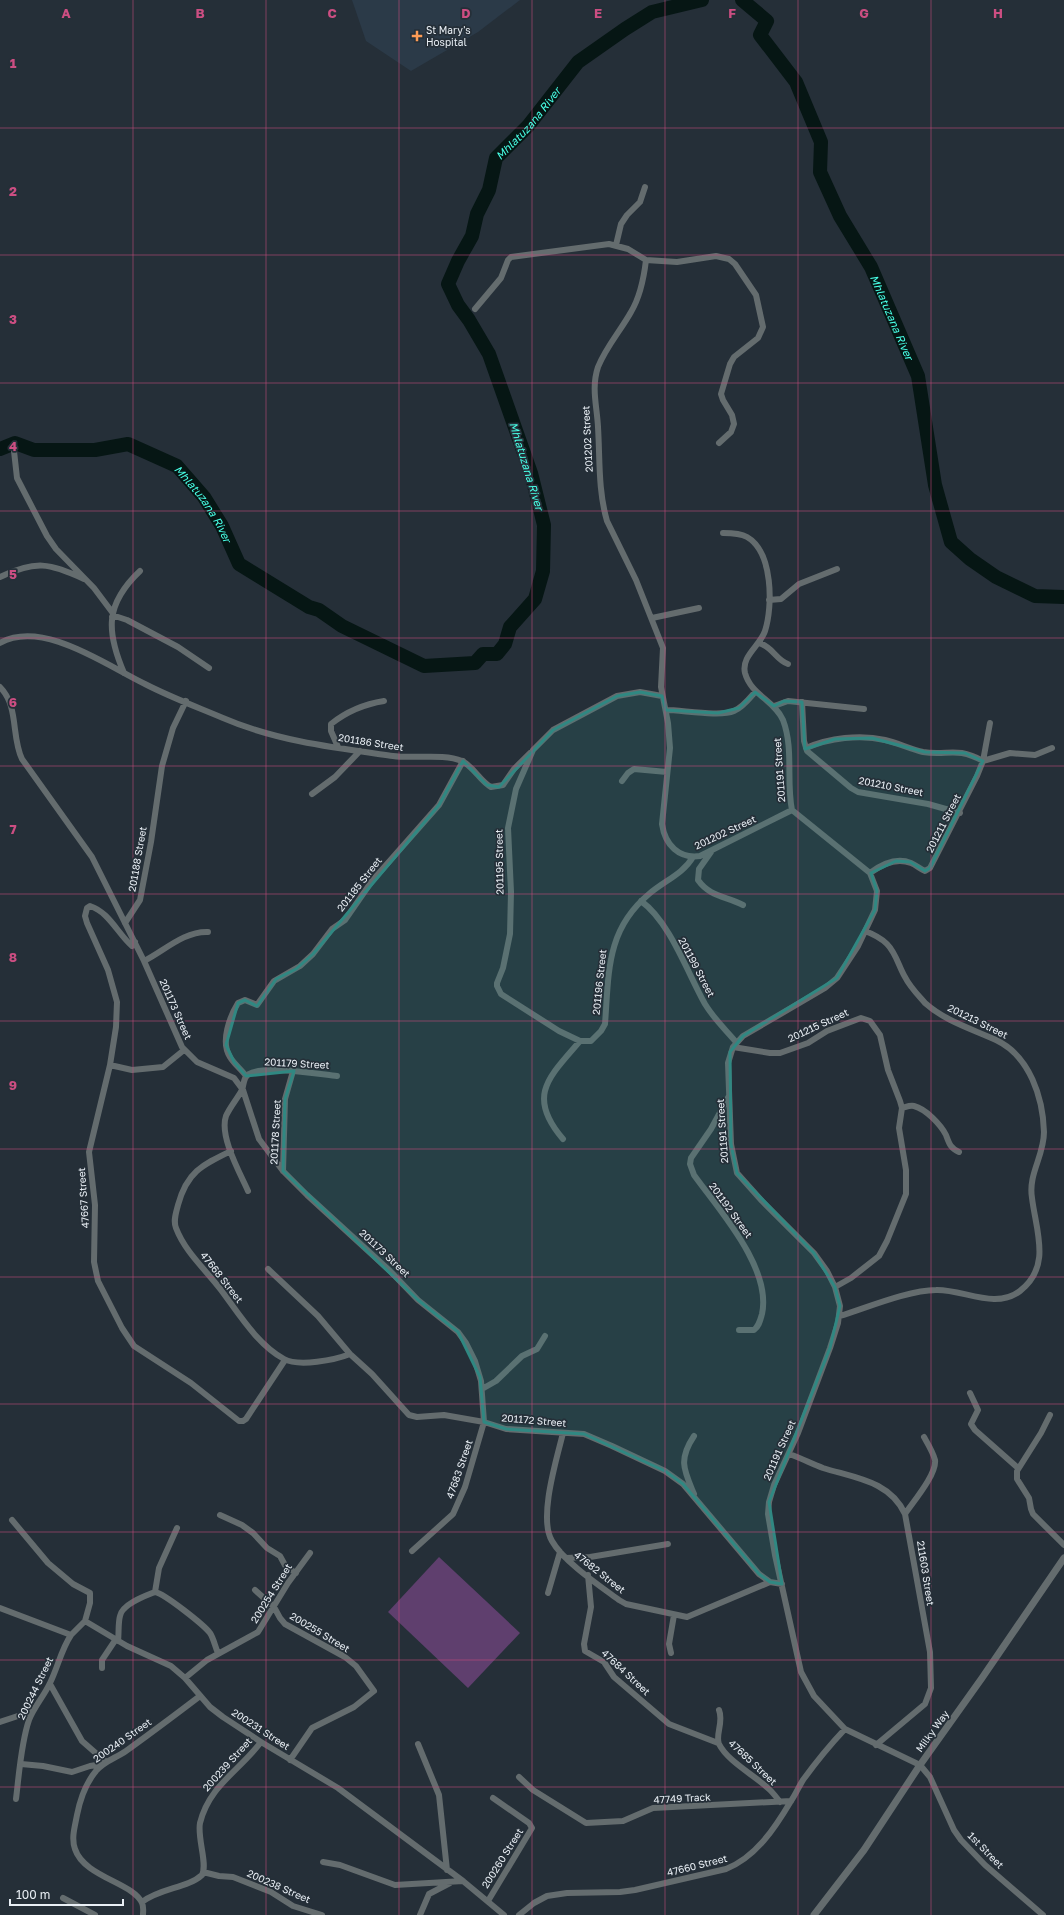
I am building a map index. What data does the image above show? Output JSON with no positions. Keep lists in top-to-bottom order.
{
  "streets": {
    "street": [
      "201202 Street",
      "201186 Street",
      "201191 Street",
      "201210 Street",
      "201211 Street",
      "201188 Street",
      "201195 Street",
      "201185 Street",
      "201199 Street",
      "201196 Street",
      "201173 Street",
      "201213 Street",
      "201215 Street",
      "201179 Street",
      "201178 Street",
      "47667 Street",
      "201192 Street",
      "47668 Street",
      "201172 Street",
      "47683 Street",
      "47682 Street",
      "211603 Street",
      "200254 Street",
      "200255 Street",
      "47684 Street",
      "200244 Street",
      "200231 Street",
      "Milky Way",
      "200240 Street",
      "47685 Street",
      "200239 Street",
      "47749 Track",
      "1st Street",
      "200260 Street",
      "47660 Street",
      "200238 Street"
    ]
  },
  "crossings": [
    ["201202 Street", "201191 Street"],
    ["201202 Street", "201195 Street"],
    ["201202 Street", "201196 Street"],
    ["201186 Street", "201188 Street"],
    ["201186 Street", "201185 Street"],
    ["201191 Street", "201211 Street"],
    ["201191 Street", "201199 Street"],
    ["201191 Street", "201213 Street"],
    ["201191 Street", "201215 Street"],
    ["201191 Street", "201192 Street"],
    ["201191 Street", "211603 Street"],
    ["201191 Street", "Milky Way"],
    ["201191 Street", "1st Street"],
    ["201191 Street", "47660 Street"],
    ["201210 Street", "201211 Street"],
    ["201188 Street", "201173 Street"],
    ["201195 Street", "201196 Street"],
    ["201185 Street", "201179 Street"],
    ["201199 Street", "201196 Street"],
    ["201199 Street", "201215 Street"],
    ["201173 Street", "201178 Street"],
    ["201173 Street", "47667 Street"],
    ["201173 Street", "201172 Street"],
    ["201173 Street", "47683 Street"],
    ["201179 Street", "201178 Street"],
    ["47667 Street", "47668 Street"],
    ["201172 Street", "47683 Street"],
    ["201172 Street", "47682 Street"],
    ["47682 Street", "47684 Street"],
    ["200254 Street", "200255 Street"],
    ["200254 Street", "200231 Street"],
    ["200255 Street", "200231 Street"],
    ["47684 Street", "47685 Street"],
    ["200231 Street", "200240 Street"],
    ["200231 Street", "200239 Street"],
    ["200231 Street", "200260 Street"],
    ["Milky Way", "1st Street"],
    ["47685 Street", "47749 Track"],
    ["200239 Street", "200238 Street"],
    ["47749 Track", "47660 Street"]
  ],
  "water": ["Mhlatuzana River"],
  "places": {
    "health": ["St Mary's Hospital"]
  },
  "scale_bar": "100 m",
  "grid": {
    "columns": [
      "A",
      "B",
      "C",
      "D",
      "E",
      "F",
      "G",
      "H"
    ],
    "rows": [
      "1",
      "2",
      "3",
      "4",
      "5",
      "6",
      "7",
      "8",
      "9"
    ]
  }
}
